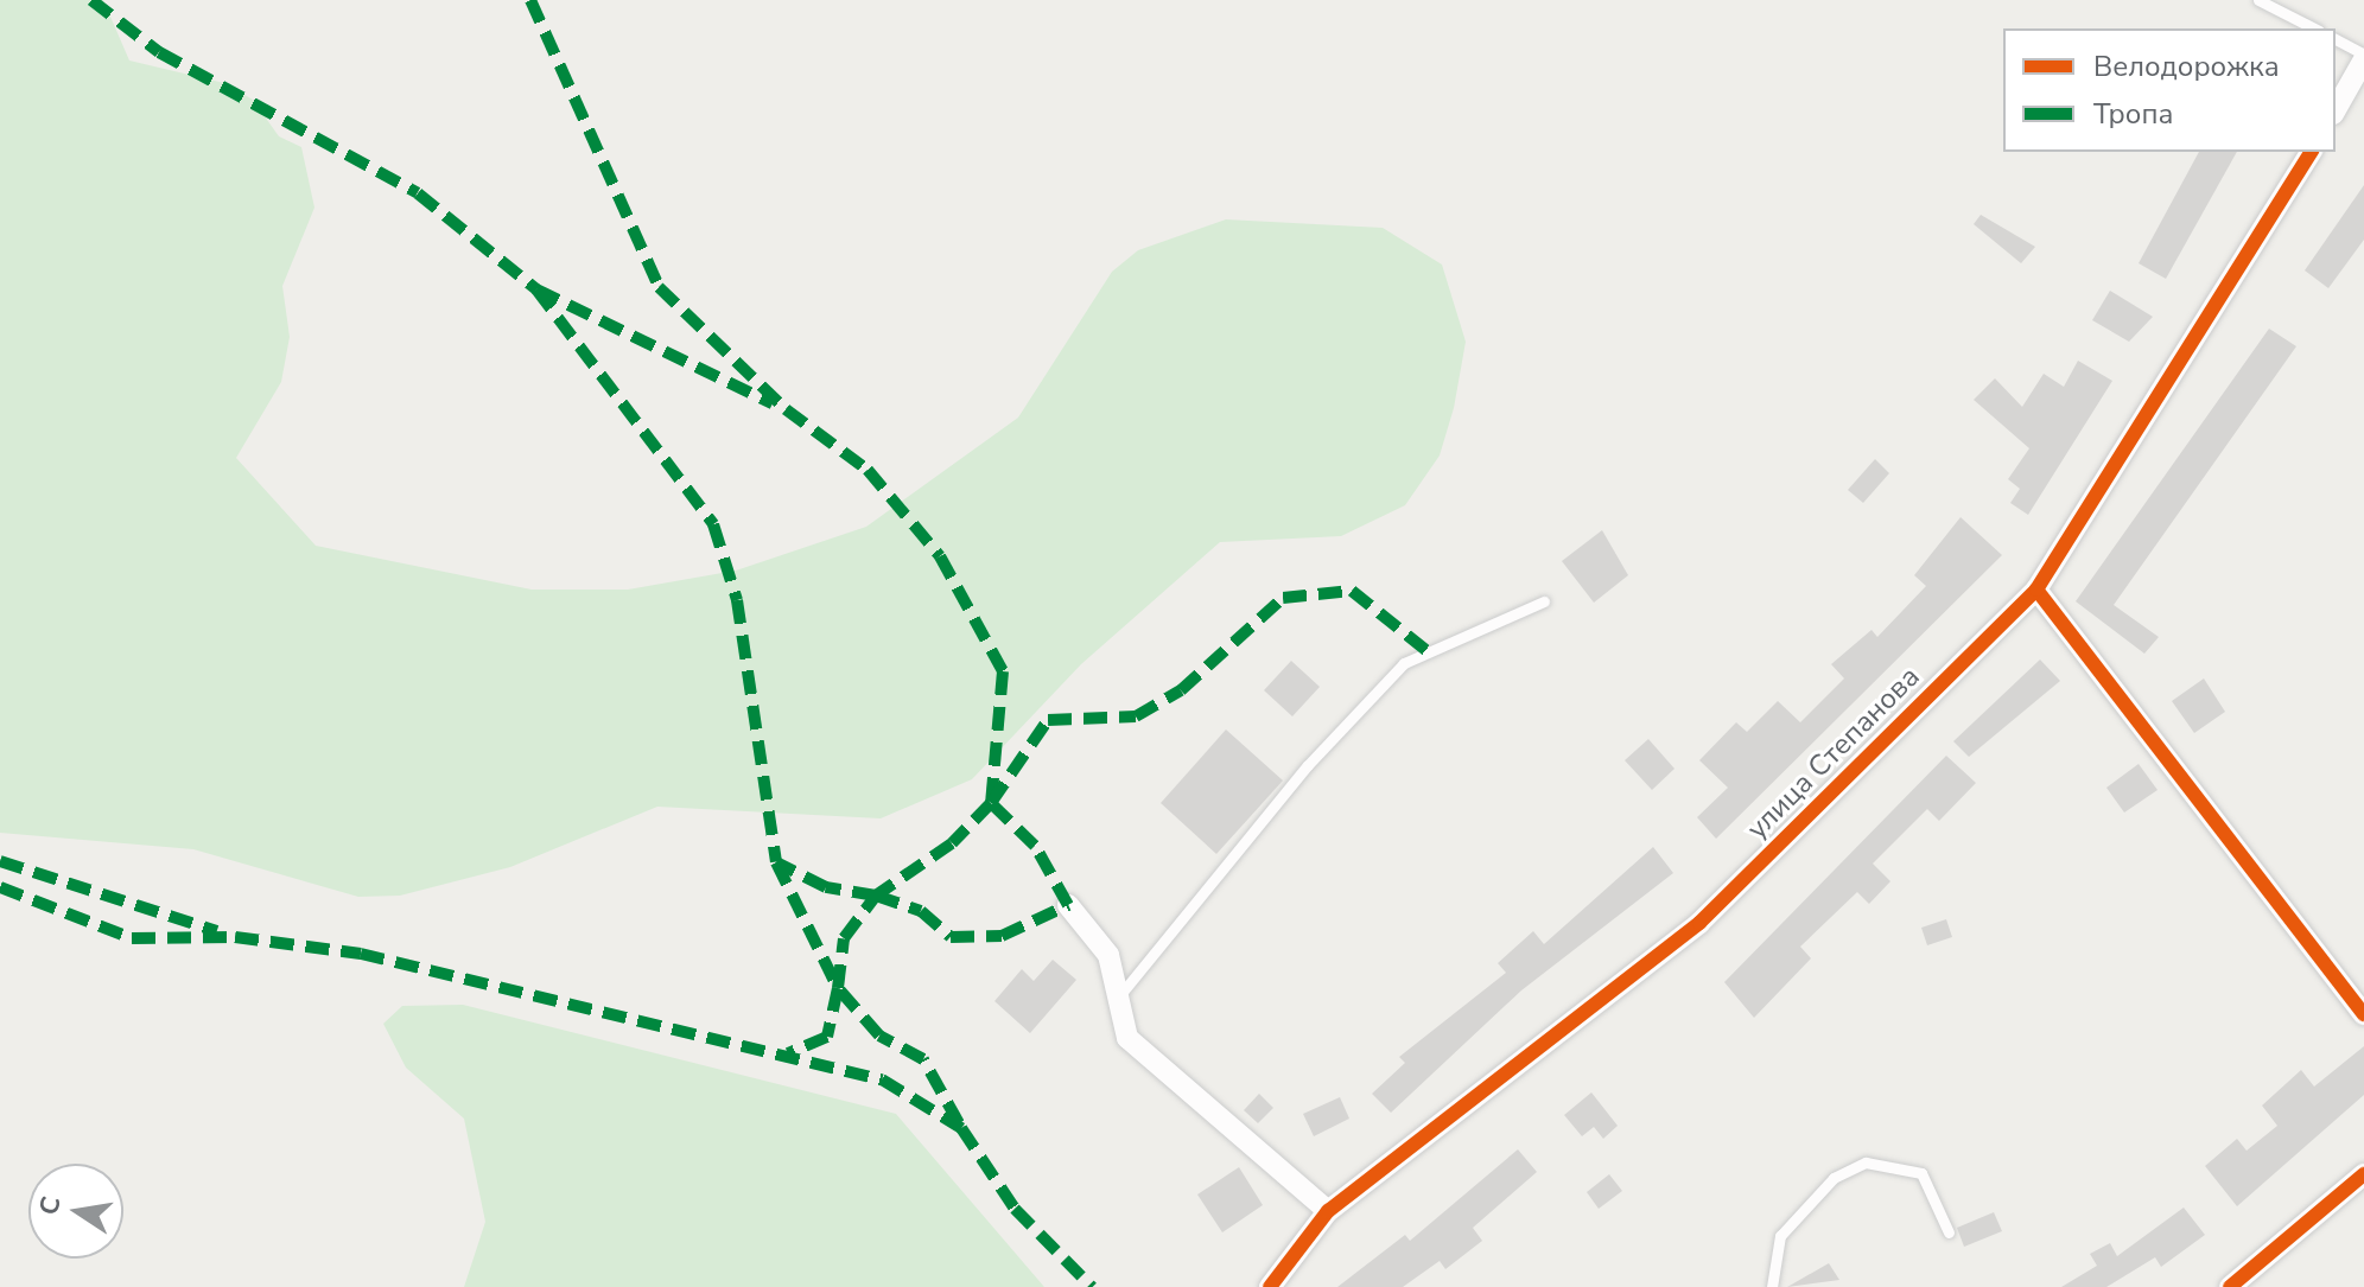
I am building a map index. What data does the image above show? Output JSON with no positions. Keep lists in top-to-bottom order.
{
  "streets": {
    "street": ["улица Степанова"]
  },
  "legend": ["Велодорожка", "Тропа"],
  "north": "left"
}
